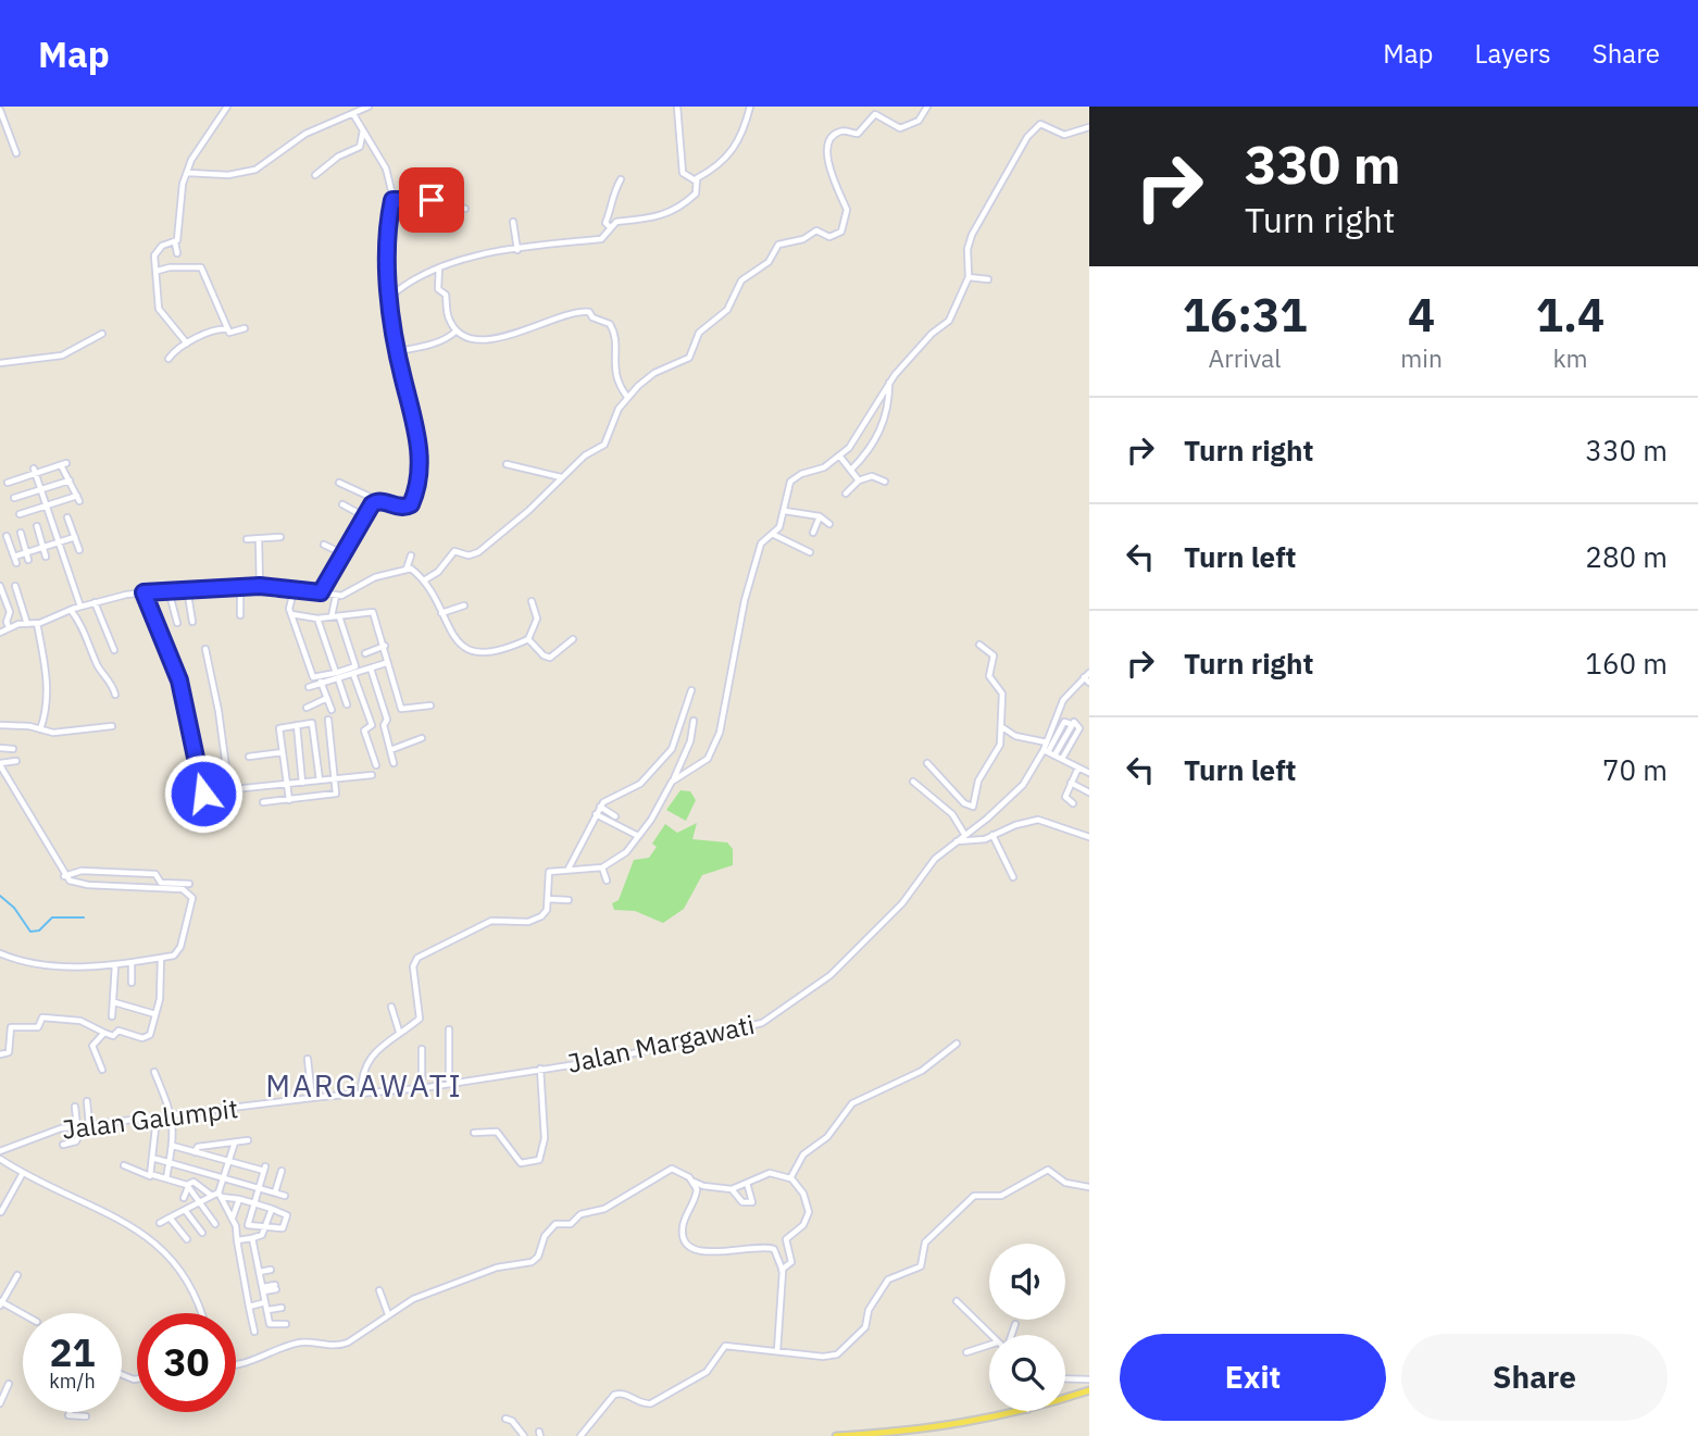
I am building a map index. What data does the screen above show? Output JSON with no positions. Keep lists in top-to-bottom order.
{
  "streets": {
    "street": ["Jalan Margawati", "Jalan Galumpit"]
  },
  "crossings": [
    ["Jalan Margawati", "Jalan Galumpit"]
  ],
  "districts": ["MARGAWATI"],
  "page": {
    "header": "Map",
    "nav": ["Map", "Layers", "Share"],
    "turn": ["330 m", "Turn right"],
    "eta": [
      "16:31",
      "Arrival",
      "4",
      "min",
      "1.4",
      "km"
    ],
    "list": [
      {
        "name": "Turn right",
        "value": "330 m"
      },
      {
        "name": "Turn left",
        "value": "280 m"
      },
      {
        "name": "Turn right",
        "value": "160 m"
      },
      {
        "name": "Turn left",
        "value": "70 m"
      }
    ],
    "speed": "21 km/h",
    "limit": "30",
    "buttons": ["Exit", "Share"]
  }
}
